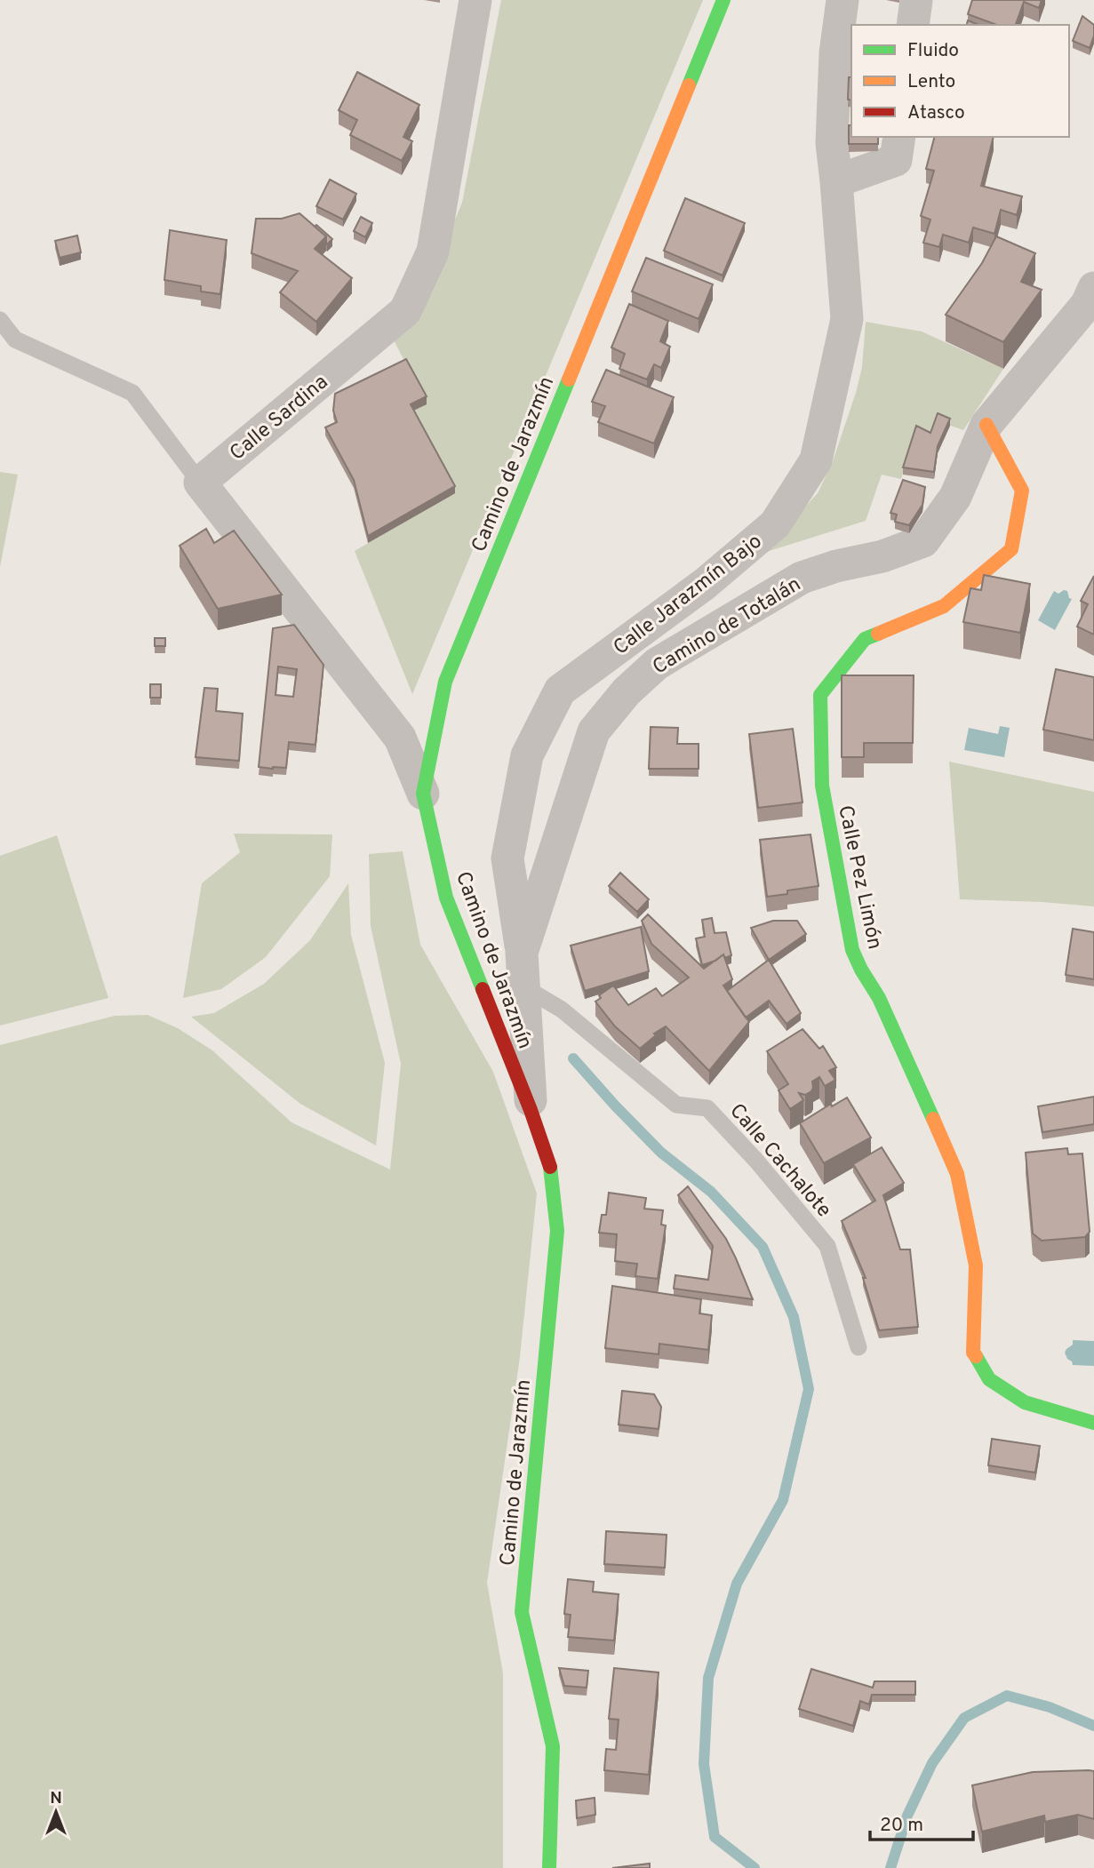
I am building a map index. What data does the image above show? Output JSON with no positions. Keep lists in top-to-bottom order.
{
  "streets": {
    "street": [
      "Calle Sardina",
      "Camino de Jarazmín",
      "Calle Jarazmín Bajo",
      "Camino de Totalán",
      "Calle Pez Limón"
    ],
    "lane": ["Calle Cachalote"]
  },
  "crossings": [
    ["Camino de Jarazmín", "Camino de Totalán"],
    ["Calle Jarazmín Bajo", "Camino de Totalán"],
    ["Camino de Totalán", "Calle Pez Limón"],
    ["Camino de Totalán", "Calle Cachalote"]
  ],
  "legend": ["Fluido", "Lento", "Atasco"],
  "scale_bar": "20 m",
  "north": "top"
}
